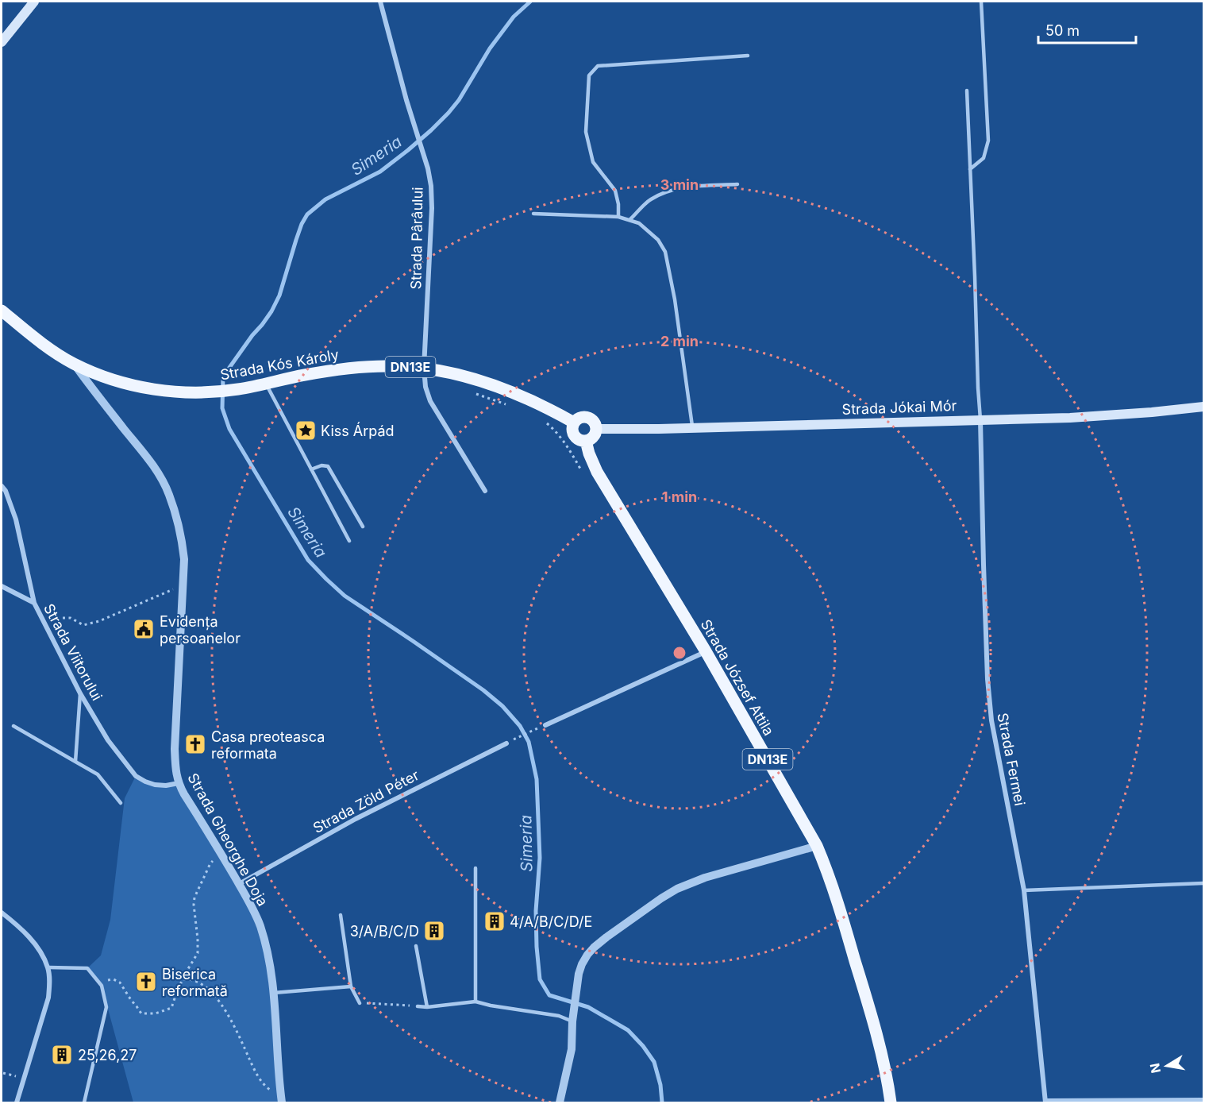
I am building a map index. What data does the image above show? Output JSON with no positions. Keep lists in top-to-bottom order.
{
  "streets": {
    "main road": [
      "Strada Kós Károly",
      "DN13E",
      "Strada Jókai Mór",
      "Strada József Attila"
    ],
    "street": [
      "Strada Pârâului",
      "Strada Viitorului",
      "Strada Fermei",
      "Strada Zöld Péter",
      "Strada Gheorghe Doja"
    ]
  },
  "crossings": [
    ["Strada Pârâului", "Strada Kós Károly"],
    ["Strada Kós Károly", "DN13E"],
    ["Strada Kós Károly", "Strada Jókai Mór"],
    ["Strada Kós Károly", "Strada József Attila"],
    ["Strada Kós Károly", "Strada Gheorghe Doja"],
    ["DN13E", "Strada Jókai Mór"],
    ["DN13E", "Strada József Attila"],
    ["Strada Jókai Mór", "Strada József Attila"],
    ["Strada Jókai Mór", "Strada Fermei"],
    ["Strada Viitorului", "Strada Gheorghe Doja"],
    ["Strada Zöld Péter", "Strada Gheorghe Doja"]
  ],
  "water": ["Simeria"],
  "places": {
    "place": ["Kiss Árpád"],
    "public building": ["Evidența persoanelor"],
    "church": ["Casa preoteasca reformata", "Biserica reformată"],
    "building": ["4/A/B/C/D/E", "3/A/B/C/D", "25,26,27"]
  },
  "scale_bar": "50 m",
  "north": "left",
  "rings": ["3 min", "2 min", "1 min"]
}
